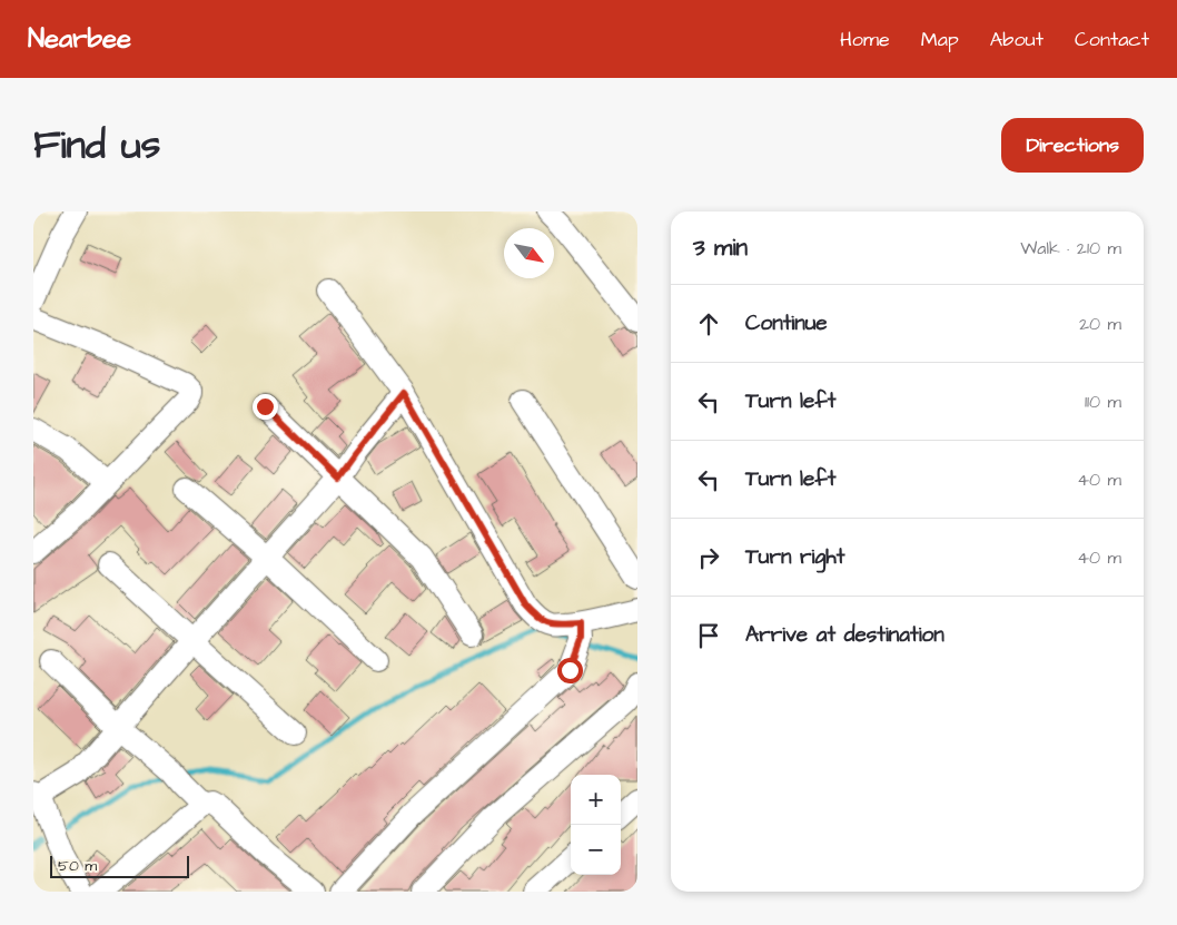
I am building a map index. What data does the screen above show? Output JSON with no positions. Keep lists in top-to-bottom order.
{
  "scale_bar": "50 m",
  "north": "bottom right",
  "page": {
    "header": "Nearbee",
    "nav": [
      "Home",
      "Map",
      "About",
      "Contact"
    ],
    "title": "Find us",
    "buttons": "Directions",
    "heading": ["3 min", "Walk · 210 m"],
    "list": [
      ["Continue", "20 m"],
      ["Turn left", "110 m"],
      ["Turn left", "40 m"],
      ["Turn right", "40 m"],
      "Arrive at destination"
    ],
    "map_buttons": ["+", "−"],
    "scale": "50 m"
  }
}
